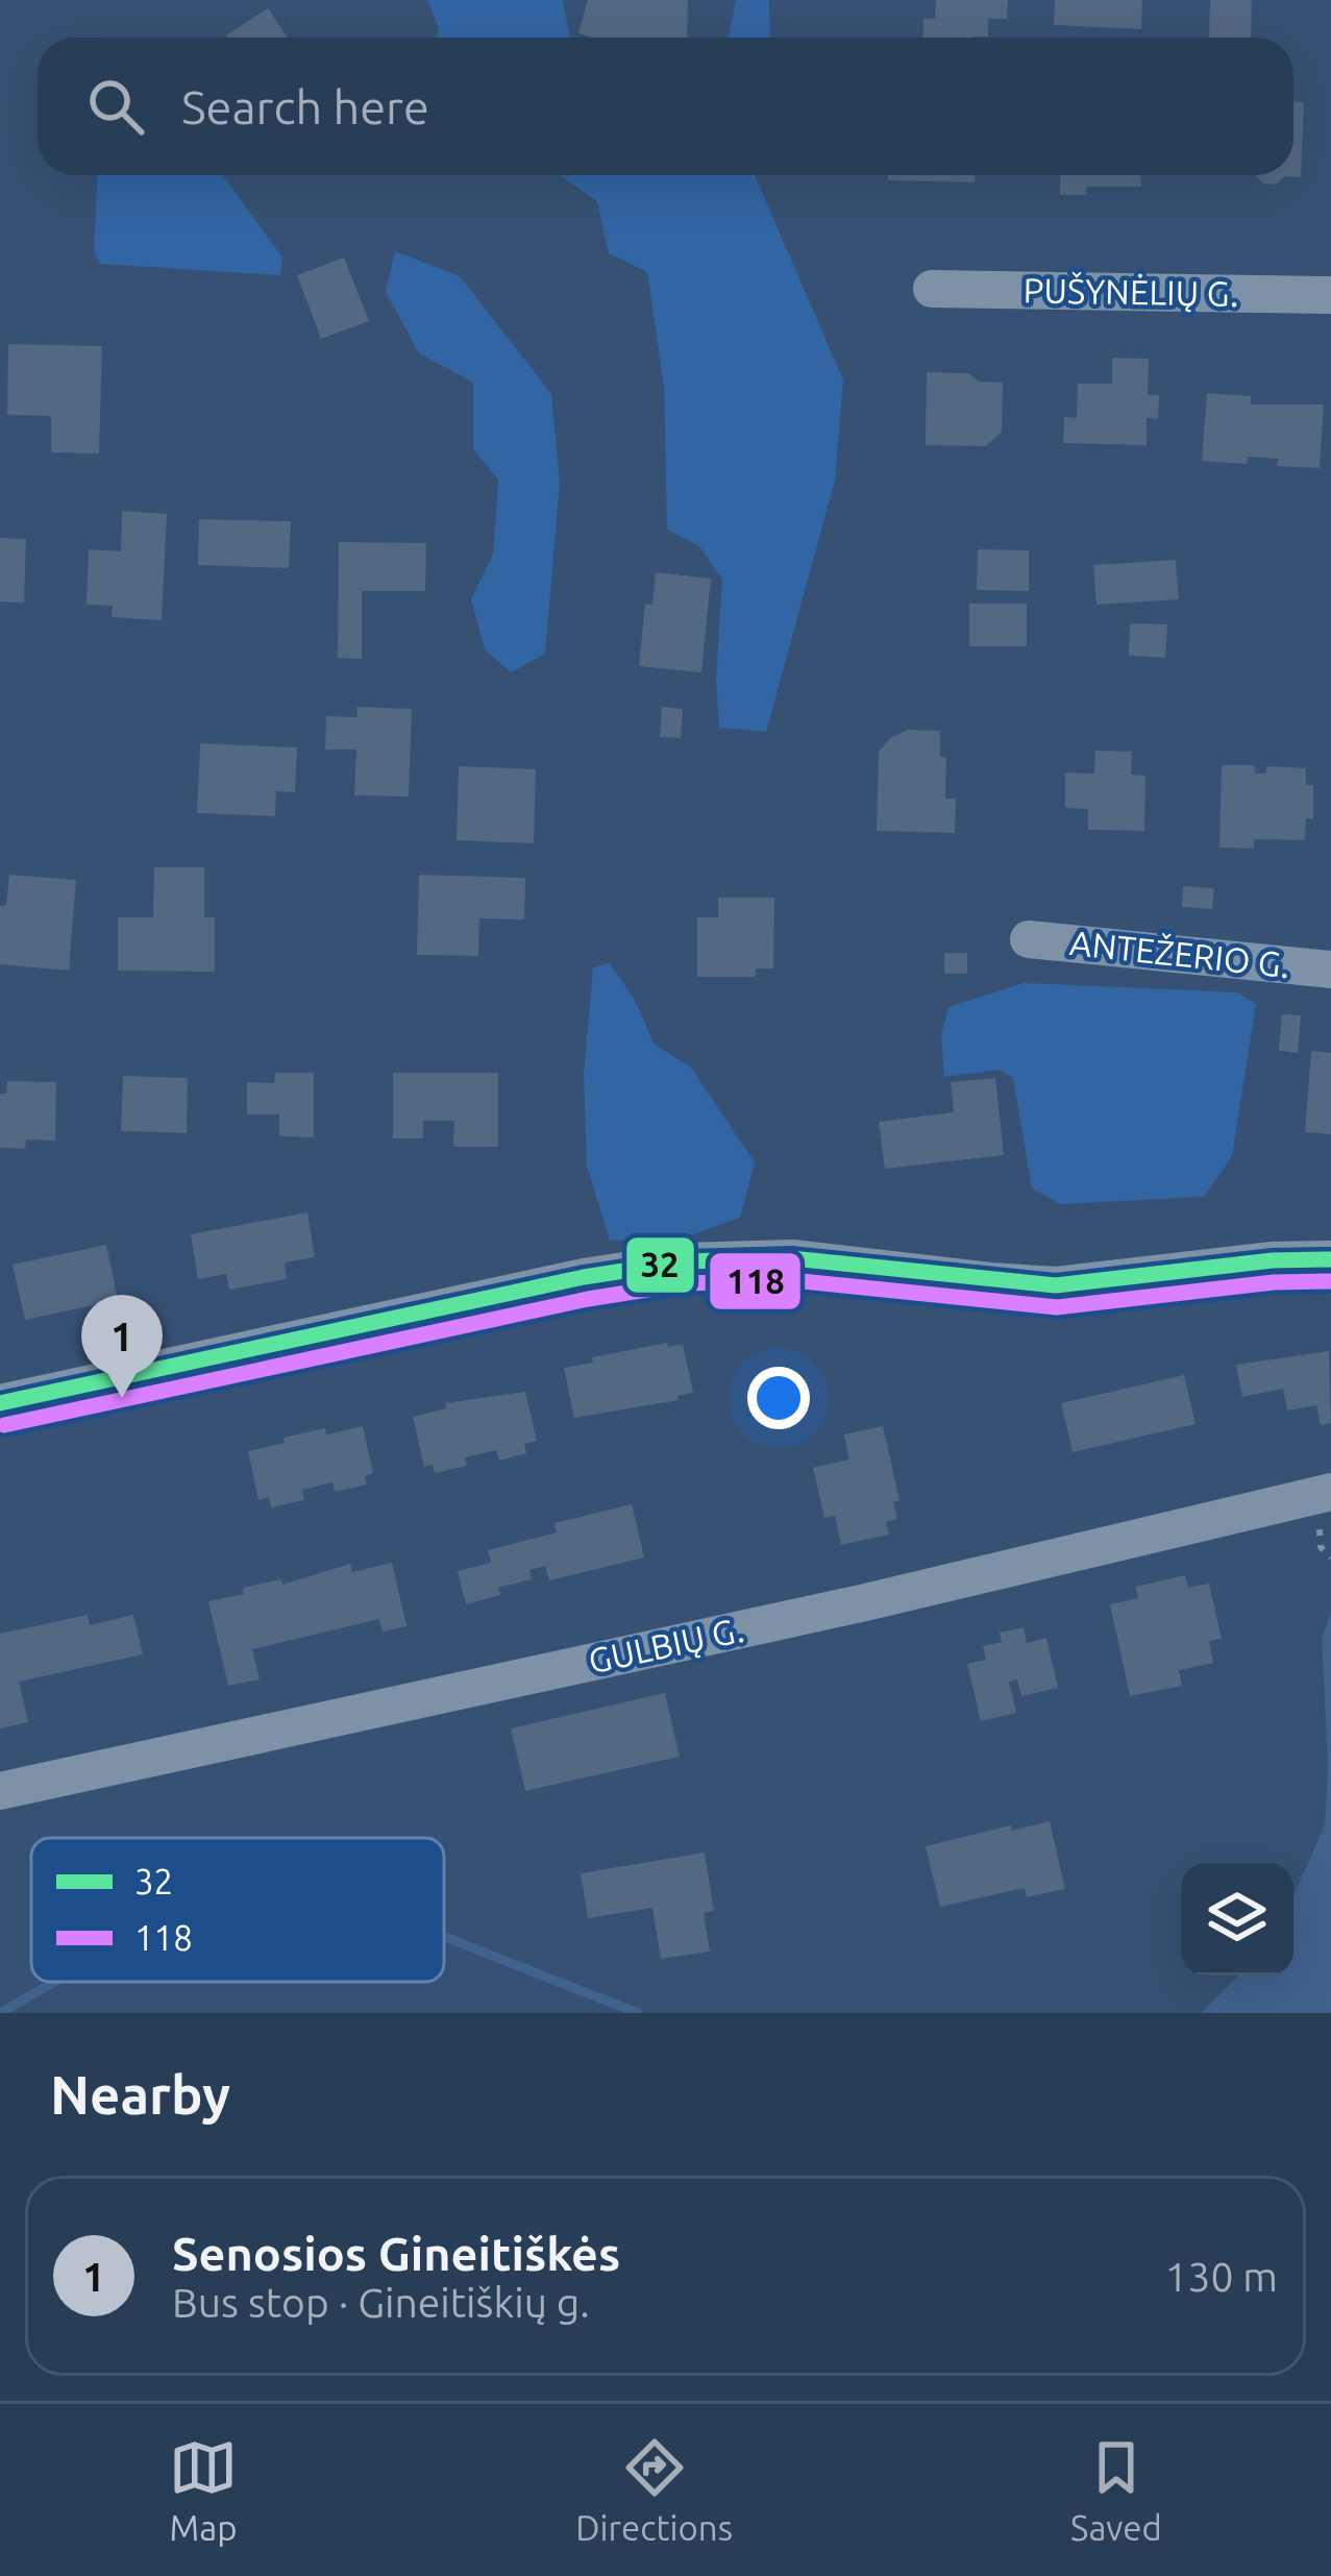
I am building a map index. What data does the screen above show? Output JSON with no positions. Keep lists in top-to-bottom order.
{
  "streets": {
    "street": ["PUŠYNĖLIŲ G.", "ANTEŽERIO G.", "GULBIŲ G."]
  },
  "lines": ["transit line 32", "transit line 118"],
  "legend": ["32", "118"],
  "page": {
    "search": "Search here",
    "pins": "1",
    "heading": "Nearby",
    "list": [
      {
        "mark": "1",
        "name": "Senosios Gineitiškės",
        "note": "Bus stop · Gineitiškių g.",
        "value": "130 m"
      }
    ],
    "nav": ["Map", "Directions", "Saved"]
  }
}
